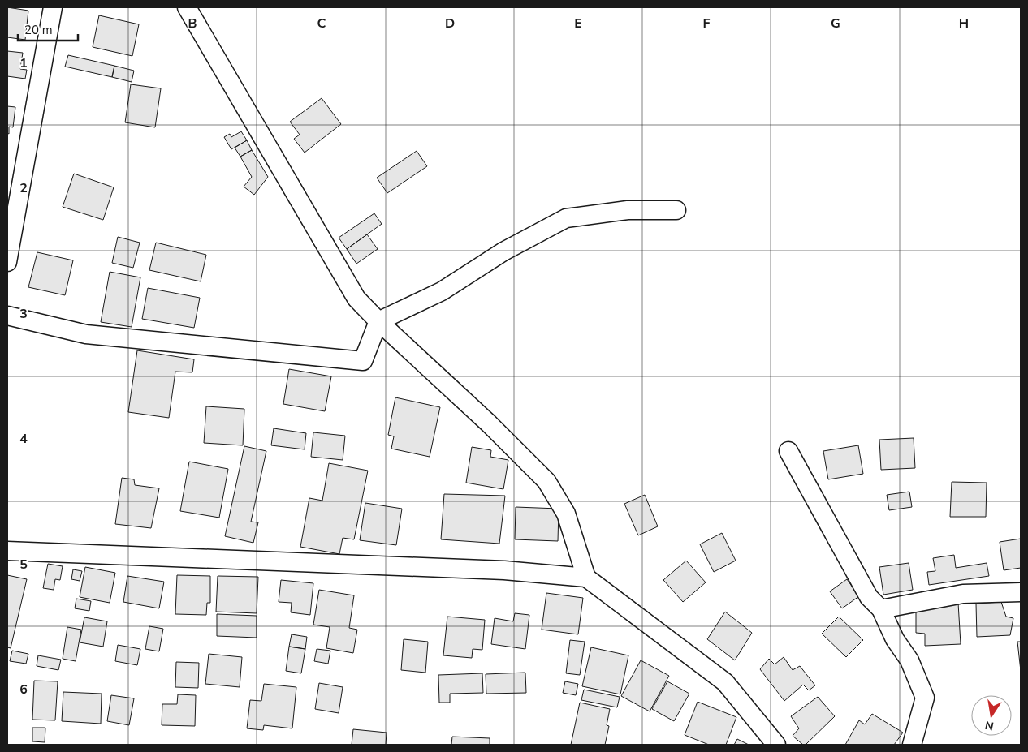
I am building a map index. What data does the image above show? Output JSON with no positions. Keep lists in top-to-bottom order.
{
  "scale_bar": "20 m",
  "north": "bottom",
  "grid": {
    "columns": [
      "B",
      "C",
      "D",
      "E",
      "F",
      "G",
      "H"
    ],
    "rows": [
      "1",
      "2",
      "3",
      "4",
      "5",
      "6"
    ]
  }
}
